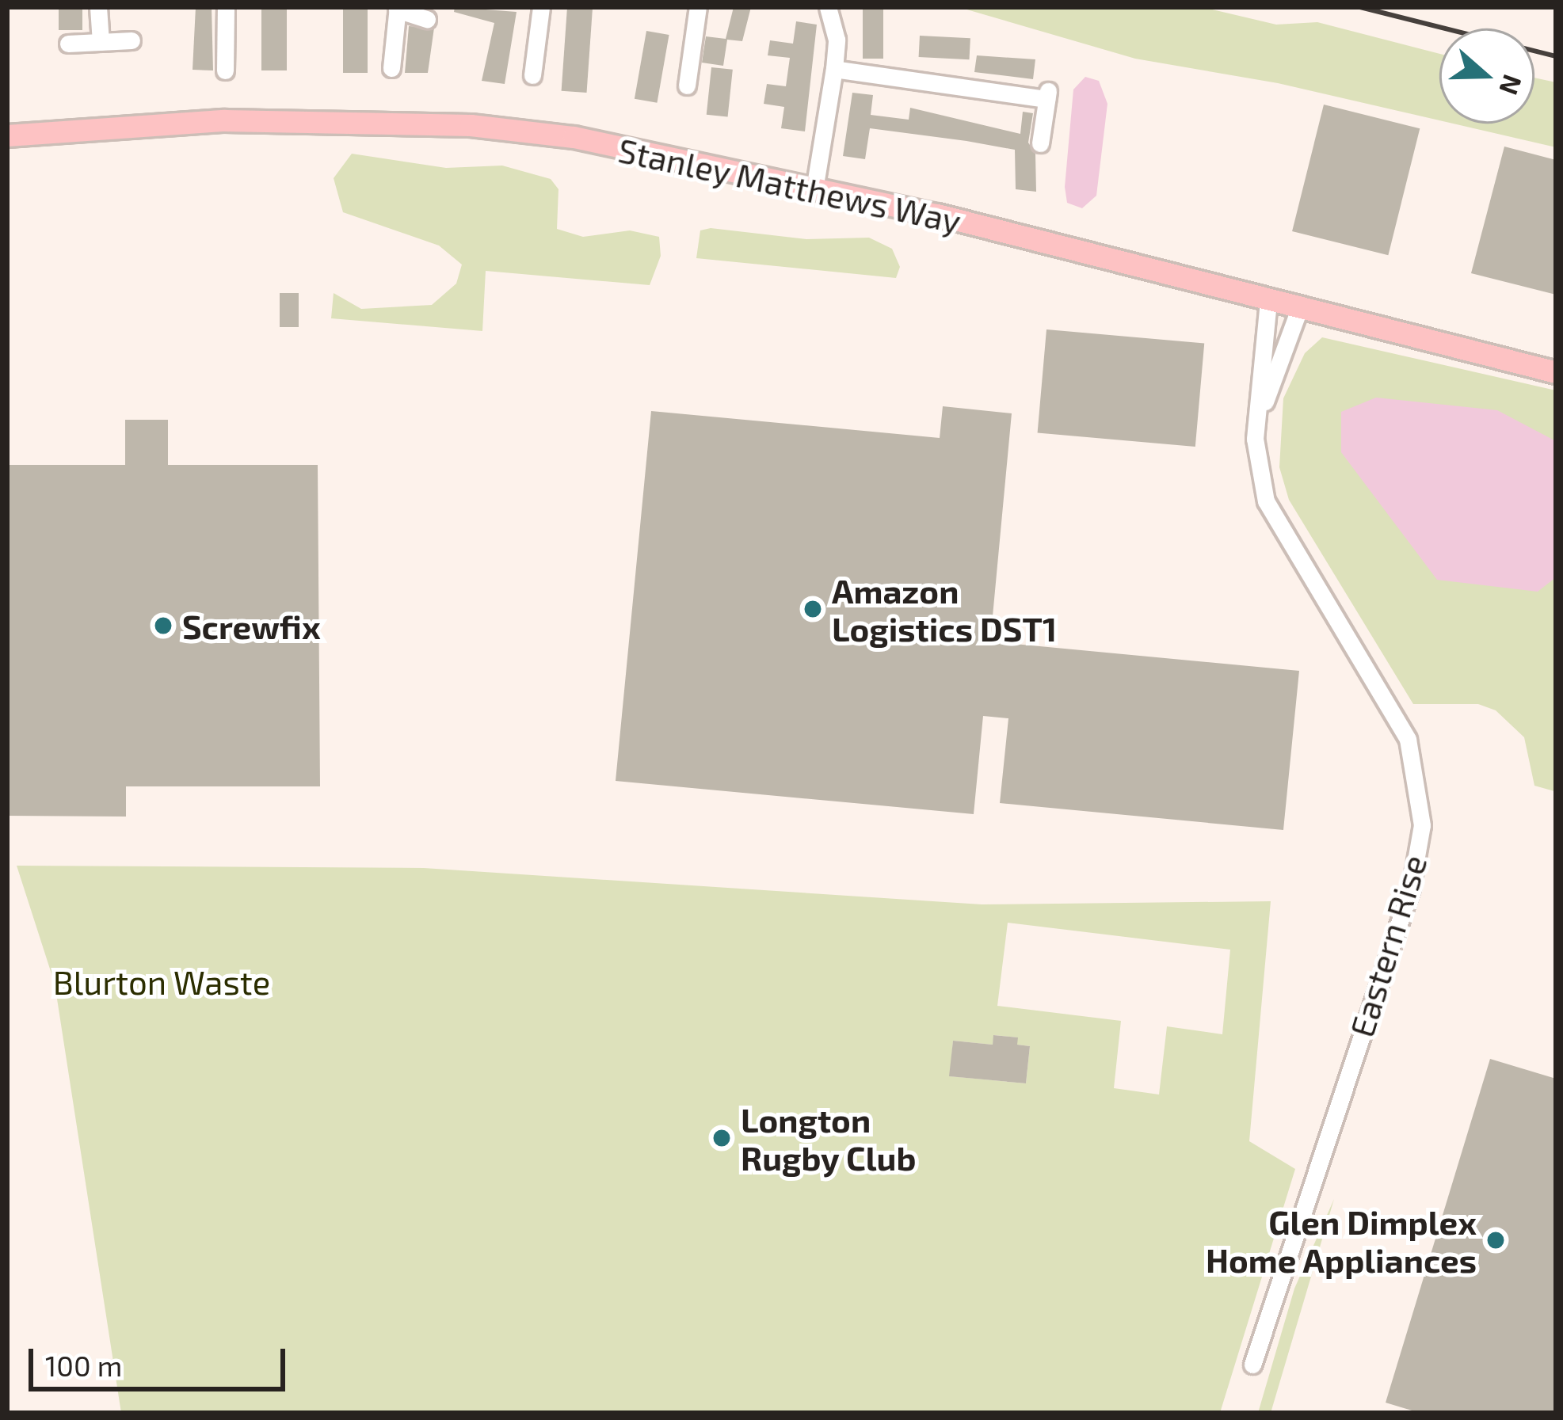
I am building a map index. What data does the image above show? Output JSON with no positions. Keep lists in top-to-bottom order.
{
  "streets": {
    "main road": ["Stanley Matthews Way"],
    "street": ["Eastern Rise"]
  },
  "crossings": [
    ["Stanley Matthews Way", "Eastern Rise"]
  ],
  "parks": ["Blurton Waste"],
  "places": [
    "Amazon Logistics DST1",
    "Screwfix",
    "Longton Rugby Club",
    "Glen Dimplex Home Appliances"
  ],
  "scale_bar": "100 m",
  "north": "right"
}
